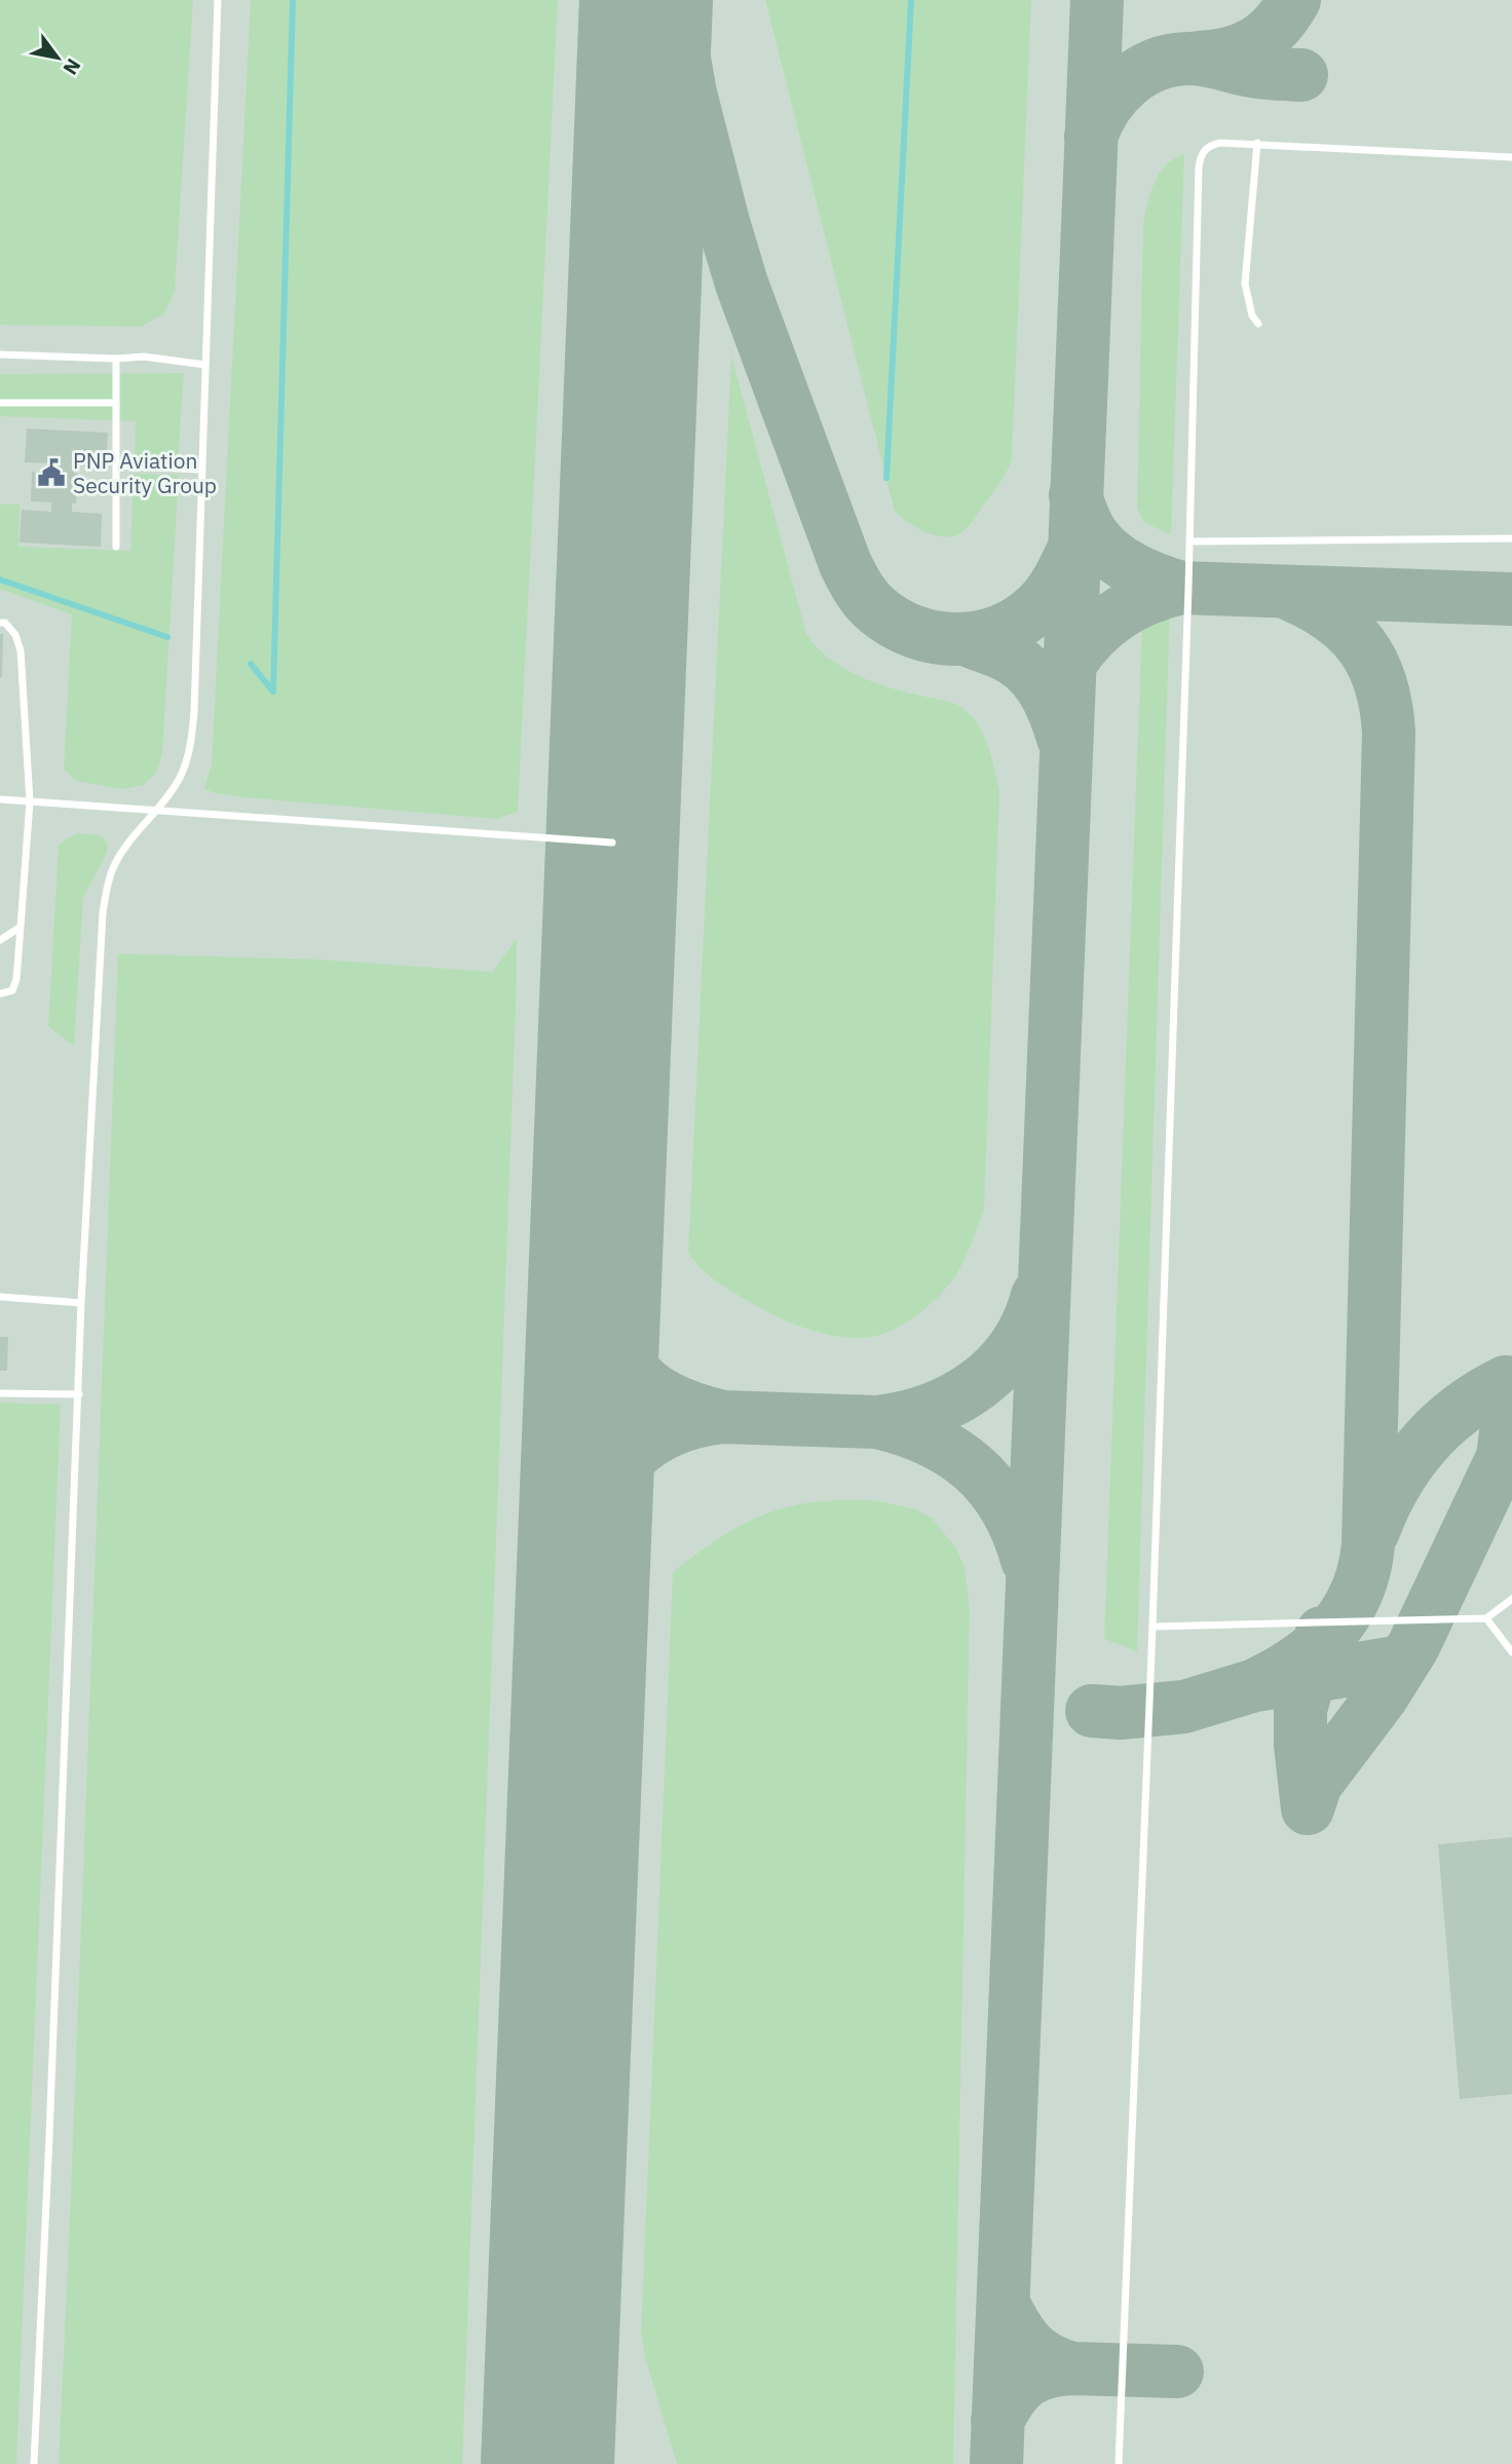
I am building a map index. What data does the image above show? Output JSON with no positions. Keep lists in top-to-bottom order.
{
  "places": {
    "public building": ["PNP Aviation Security Group"]
  },
  "north": "bottom right"
}
